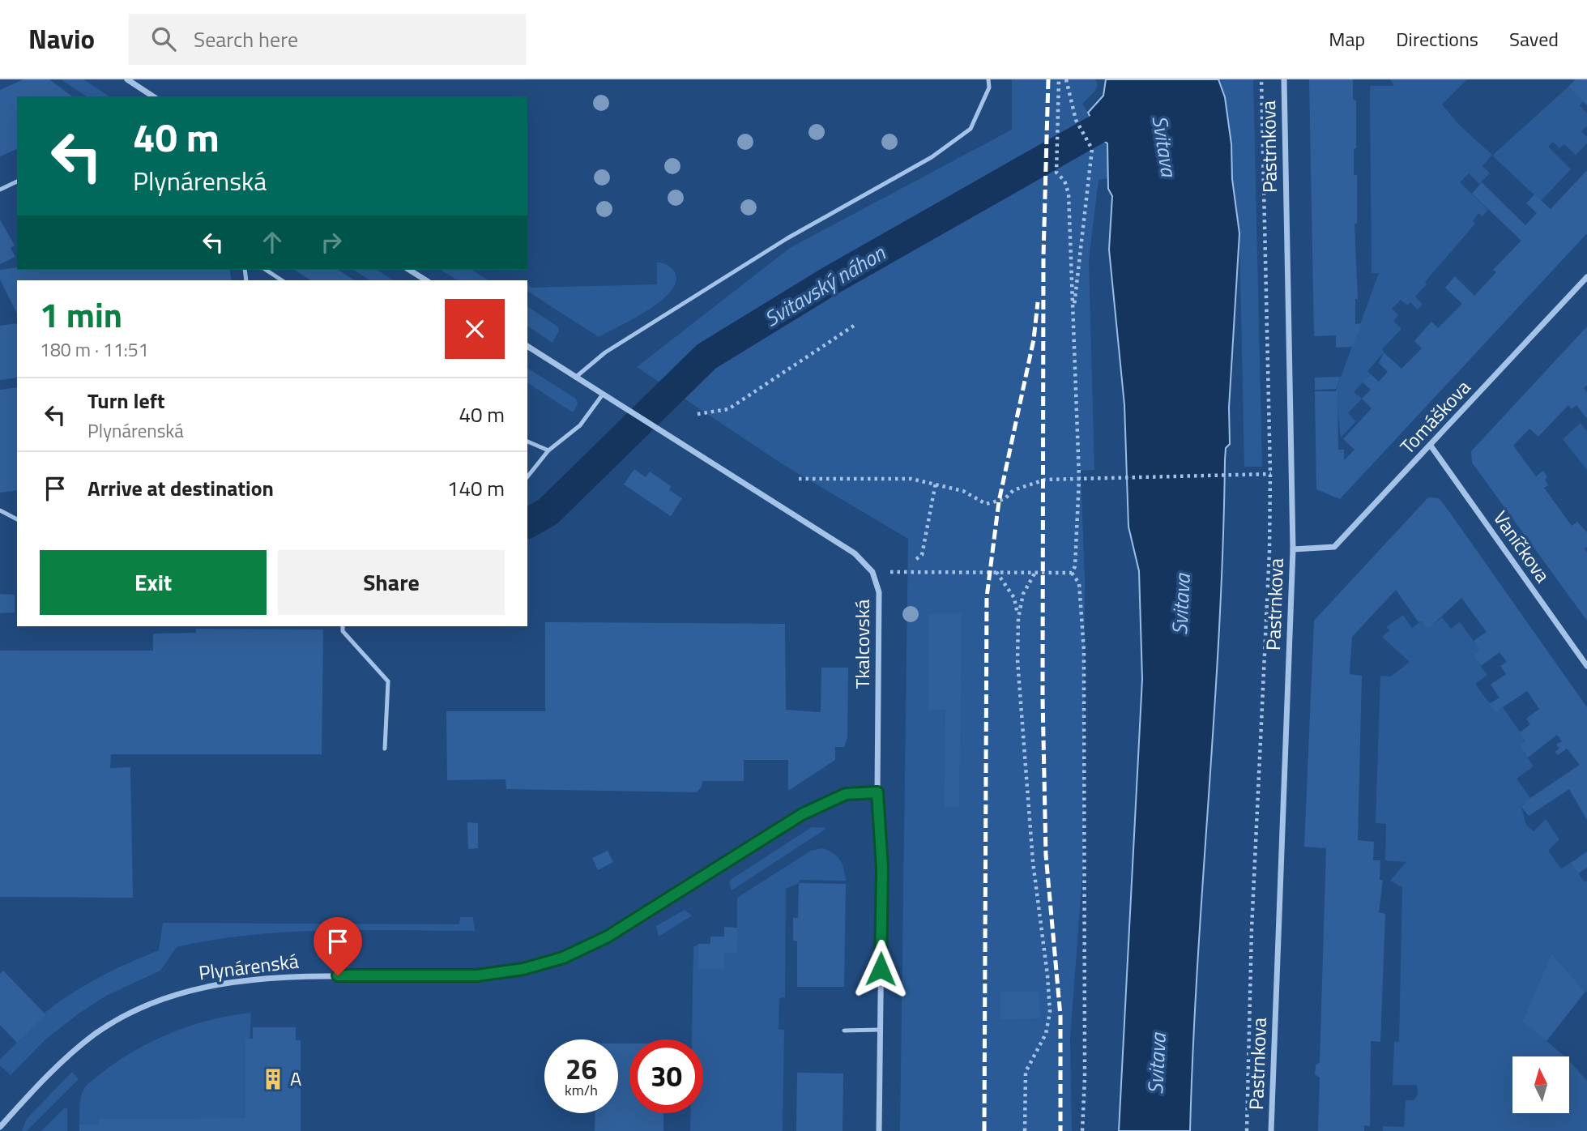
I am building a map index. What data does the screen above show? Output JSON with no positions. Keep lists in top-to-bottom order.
{
  "streets": {
    "street": [
      "Pastrnkova",
      "Tomáškova",
      "Vaníčkova",
      "Tkalcovská",
      "Plynárenská"
    ]
  },
  "crossings": [
    ["Pastrnkova", "Tomáškova"],
    ["Tomáškova", "Vaníčkova"],
    ["Tkalcovská", "Plynárenská"]
  ],
  "water": ["Svitava", "Svitavský náhon"],
  "places": {
    "building": ["A"]
  },
  "north": "top",
  "page": {
    "header": "Navio",
    "search": "Search here",
    "nav": ["Map", "Directions", "Saved"],
    "turn": ["40 m", "Plynárenská"],
    "heading": ["1 min", "180 m · 11:51"],
    "list": [
      {
        "name": "Turn left",
        "note": "Plynárenská",
        "value": "40 m"
      },
      {
        "name": "Arrive at destination",
        "value": "140 m"
      }
    ],
    "buttons": ["Exit", "Share"],
    "speed": "26 km/h",
    "limit": "30"
  }
}
